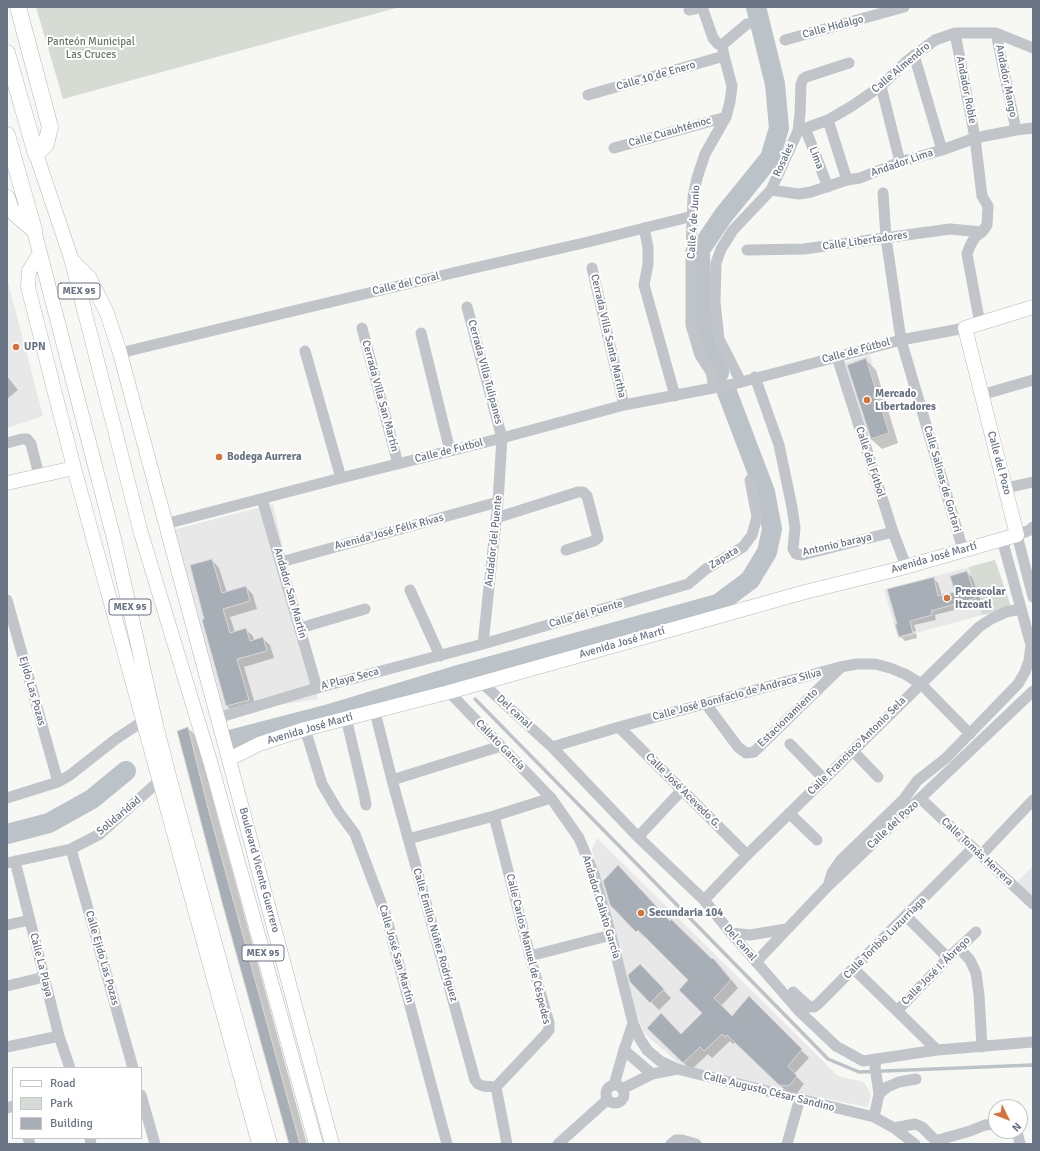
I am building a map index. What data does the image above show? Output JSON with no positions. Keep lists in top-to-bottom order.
{
  "streets": {
    "highway": ["MEX 95"],
    "main road": [
      "Calle de Fútbol",
      "Calle del Pozo",
      "Avenida José Martí",
      "Boulevard Vicente Guerrero"
    ],
    "street": [
      "Calle Hidalgo",
      "Calle Almendro",
      "Calle 10 de Enero",
      "Andador Mango",
      "Andador Roble",
      "Calle Cuauhtémoc",
      "Lima",
      "Rosales",
      "Andador Lima",
      "Calle 4 de Junio",
      "Calle Libertadores",
      "Calle del Coral",
      "Cerrada Villa Santa Martha",
      "Cerrada Villa Tulipanes",
      "Cerrada Villa San Martín",
      "Calle de Futbol",
      "Calle del Fútbol",
      "Calle Salinas de Gortari",
      "Avenida José Félix Rivas",
      "Andador del Puente",
      "Antonio baraya",
      "Zapata",
      "Andador San Martín",
      "Calle del Puente",
      "A Playa Seca",
      "Ejido Las Pozas",
      "Calle José Bonifacio de Andraca Silva",
      "Del canal",
      "Estacionamiento",
      "Calixto García",
      "Calle Francisco Antonio Sela",
      "Calle José Acevedo G.",
      "Solidaridad",
      "Calle Tomás Herrera",
      "Andador Calixto García",
      "Calle Emilio Núñez Rodríguez",
      "Calle Toribio Luzurriaga",
      "Calle Carlos Manuel de Céspedes",
      "Calle José San Martín",
      "Calle Ejido Las Pozas",
      "Calle La Playa",
      "Calle José I. Ábrego",
      "Calle Augusto César Sandino"
    ]
  },
  "crossings": [
    ["Calle Almendro", "Andador Mango"],
    ["Calle Almendro", "Andador Roble"],
    ["Calle Almendro", "Lima"],
    ["Calle Almendro", "Rosales"],
    ["Calle 10 de Enero", "Calle 4 de Junio"],
    ["Andador Mango", "Andador Lima"],
    ["Andador Roble", "Andador Lima"],
    ["Andador Roble", "Calle Libertadores"],
    ["Calle Cuauhtémoc", "Calle 4 de Junio"],
    ["Lima", "Rosales"],
    ["Lima", "Andador Lima"],
    ["Rosales", "Andador Lima"],
    ["Rosales", "Calle de Fútbol"],
    ["Rosales", "Calle de Futbol"],
    ["Calle 4 de Junio", "Calle del Coral"],
    ["Calle 4 de Junio", "Calle de Futbol"],
    ["Calle Libertadores", "Calle Salinas de Gortari"],
    ["Calle del Coral", "Boulevard Vicente Guerrero"],
    ["MEX 95", "Boulevard Vicente Guerrero"],
    ["Cerrada Villa Santa Martha", "Calle de Futbol"],
    ["Calle de Fútbol", "Calle de Futbol"],
    ["Calle de Fútbol", "Calle del Fútbol"],
    ["Calle de Fútbol", "Calle del Pozo"],
    ["Calle de Fútbol", "Calle Salinas de Gortari"],
    ["Calle de Fútbol", "Antonio baraya"],
    ["Cerrada Villa Tulipanes", "Calle de Futbol"],
    ["Cerrada Villa Tulipanes", "Andador del Puente"],
    ["Cerrada Villa San Martín", "Calle de Futbol"],
    ["Calle de Futbol", "Andador del Puente"],
    ["Calle de Futbol", "Andador San Martín"],
    ["Calle de Futbol", "Boulevard Vicente Guerrero"],
    ["Calle del Fútbol", "Antonio baraya"],
    ["Calle del Fútbol", "Avenida José Martí"],
    ["Calle del Pozo", "Avenida José Martí"],
    ["Calle del Pozo", "Del canal"],
    ["Calle del Pozo", "Calle Tomás Herrera"],
    ["Calle Salinas de Gortari", "Avenida José Martí"],
    ["Avenida José Félix Rivas", "Andador del Puente"],
    ["Avenida José Félix Rivas", "Andador San Martín"],
    ["Andador del Puente", "Calle del Puente"],
    ["Andador del Puente", "A Playa Seca"],
    ["Zapata", "Calle del Puente"],
    ["Avenida José Martí", "Del canal"],
    ["Avenida José Martí", "Calixto García"],
    ["Avenida José Martí", "Boulevard Vicente Guerrero"],
    ["Avenida José Martí", "Calle Emilio Núñez Rodríguez"],
    ["Avenida José Martí", "Calle José San Martín"],
    ["Andador San Martín", "A Playa Seca"],
    ["Calle del Puente", "A Playa Seca"],
    ["A Playa Seca", "Boulevard Vicente Guerrero"],
    ["Calle José Bonifacio de Andraca Silva", "Del canal"],
    ["Calle José Bonifacio de Andraca Silva", "Estacionamiento"],
    ["Calle José Bonifacio de Andraca Silva", "Calle Francisco Antonio Sela"],
    ["Calle José Bonifacio de Andraca Silva", "Calle José Acevedo G."],
    ["Del canal", "Calle Francisco Antonio Sela"],
    ["Calixto García", "Andador Calixto García"],
    ["Calle Francisco Antonio Sela", "Calle José Acevedo G."],
    ["Solidaridad", "Calle Ejido Las Pozas"],
    ["Solidaridad", "Calle La Playa"],
    ["Calle Tomás Herrera", "Calle Toribio Luzurriaga"],
    ["Andador Calixto García", "Calle Augusto César Sandino"],
    ["Calle Emilio Núñez Rodríguez", "Calle Carlos Manuel de Céspedes"]
  ],
  "parks": ["Panteón Municipal Las Cruces"],
  "places": [
    "UPN",
    "Mercado Libertadores",
    "Bodega Aurrera",
    "Preescolar Itzcoatl",
    "Secundaria 104"
  ],
  "legend": ["Road", "Park", "Building"],
  "north": "bottom right"
}
